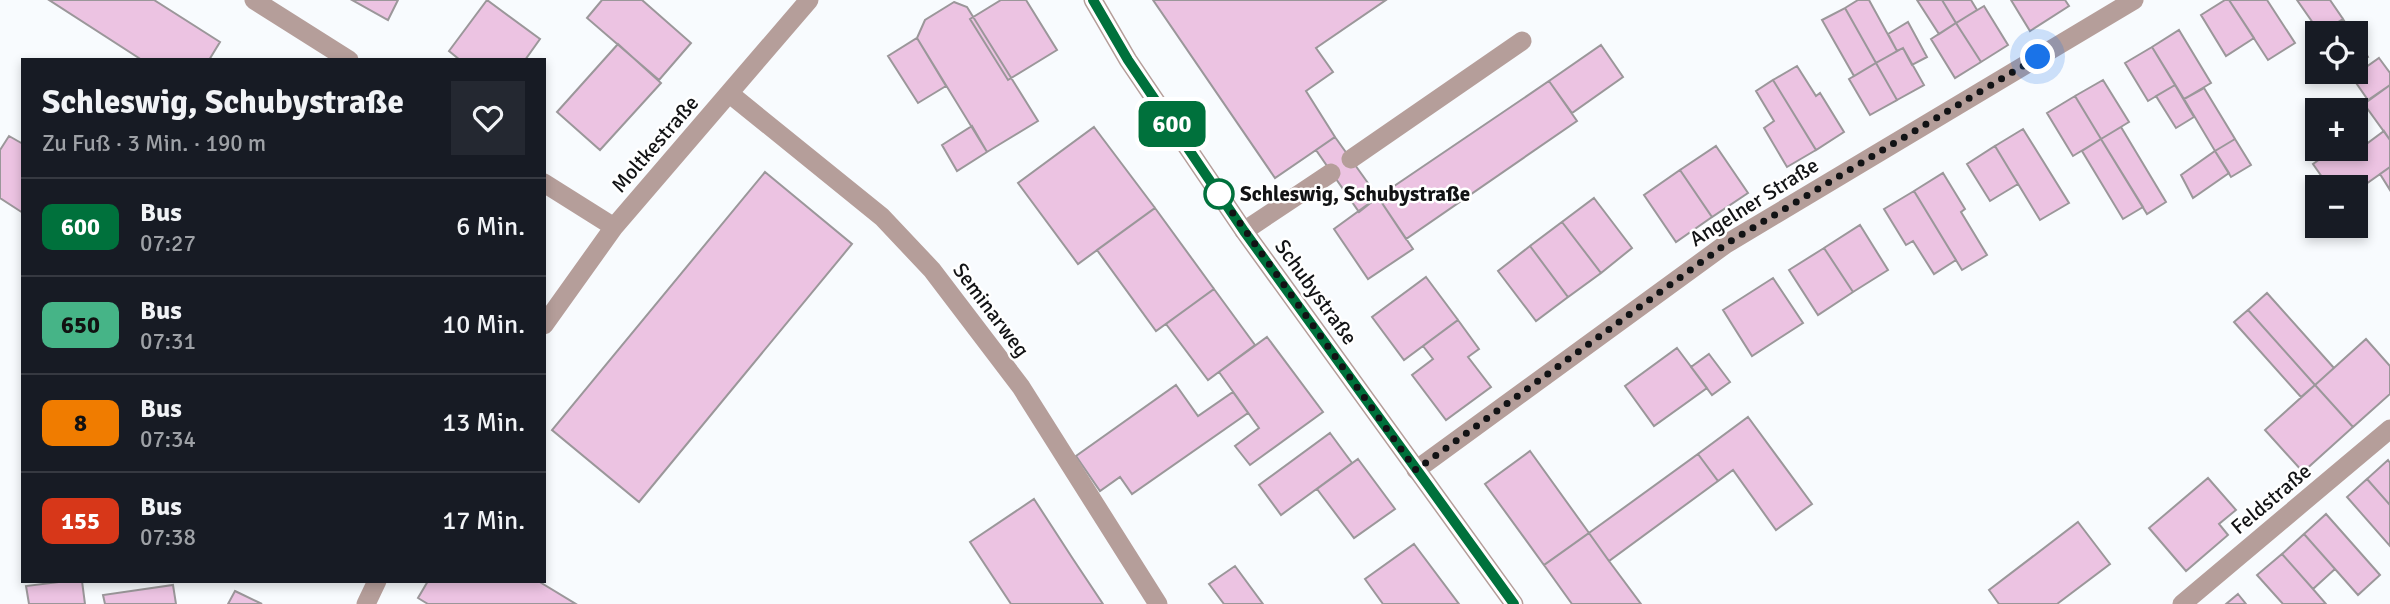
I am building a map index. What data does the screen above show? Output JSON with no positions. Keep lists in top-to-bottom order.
{
  "streets": {
    "street": [
      "Moltkestraße",
      "Angelner Straße",
      "Schubystraße",
      "Seminarweg",
      "Feldstraße"
    ]
  },
  "crossings": [
    ["Moltkestraße", "Seminarweg"],
    ["Angelner Straße", "Schubystraße"]
  ],
  "places": ["Schleswig, Schubystraße"],
  "lines": ["bus line 600"],
  "page": {
    "on_map": "600",
    "map_buttons": ["+", "−"],
    "heading": ["Schleswig, Schubystraße", "Zu Fuß · 3 Min. · 190 m"],
    "list": [
      {
        "mark": "600",
        "name": "Bus",
        "note": "07:27",
        "value": "6 Min."
      },
      {
        "mark": "650",
        "name": "Bus",
        "note": "07:31",
        "value": "10 Min."
      },
      {
        "mark": "8",
        "name": "Bus",
        "note": "07:34",
        "value": "13 Min."
      },
      {
        "mark": "155",
        "name": "Bus",
        "note": "07:38",
        "value": "17 Min."
      }
    ]
  }
}
